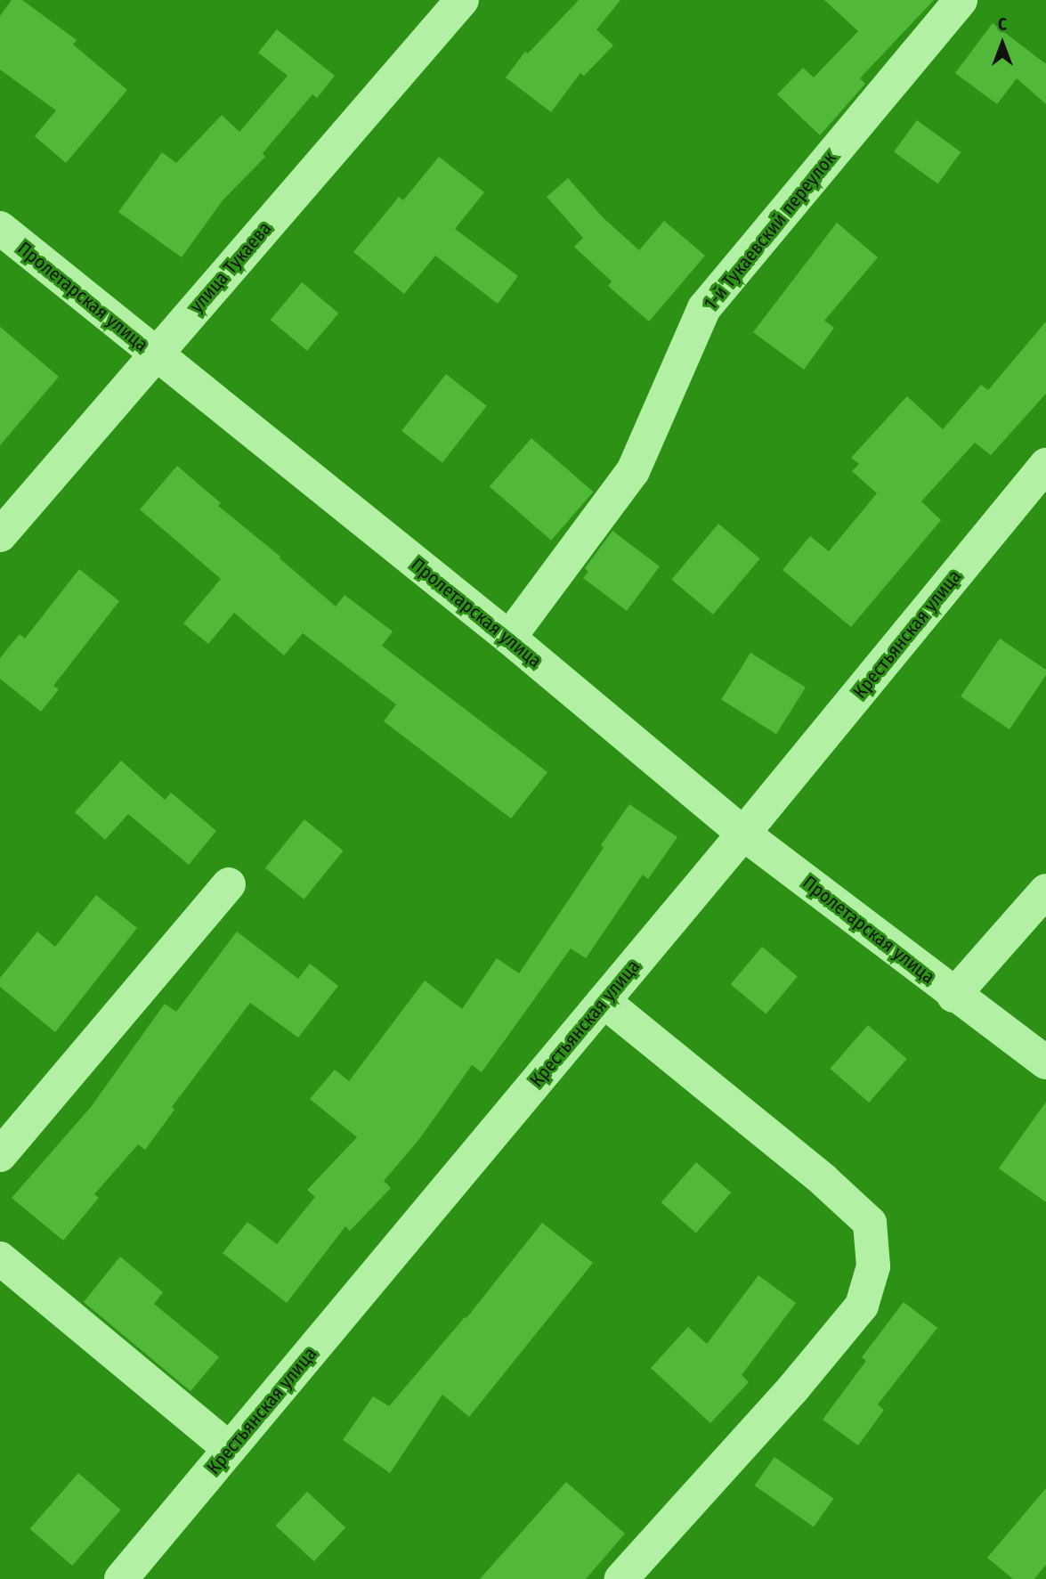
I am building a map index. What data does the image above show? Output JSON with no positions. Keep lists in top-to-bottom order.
{
  "streets": {
    "street": [
      "1-й Тукаевский переулок",
      "улица Тукаева",
      "Пролетарская улица",
      "Крестьянская улица"
    ]
  },
  "crossings": [
    ["1-й Тукаевский переулок", "Пролетарская улица"],
    ["улица Тукаева", "Пролетарская улица"],
    ["Пролетарская улица", "Крестьянская улица"]
  ],
  "north": "top"
}
